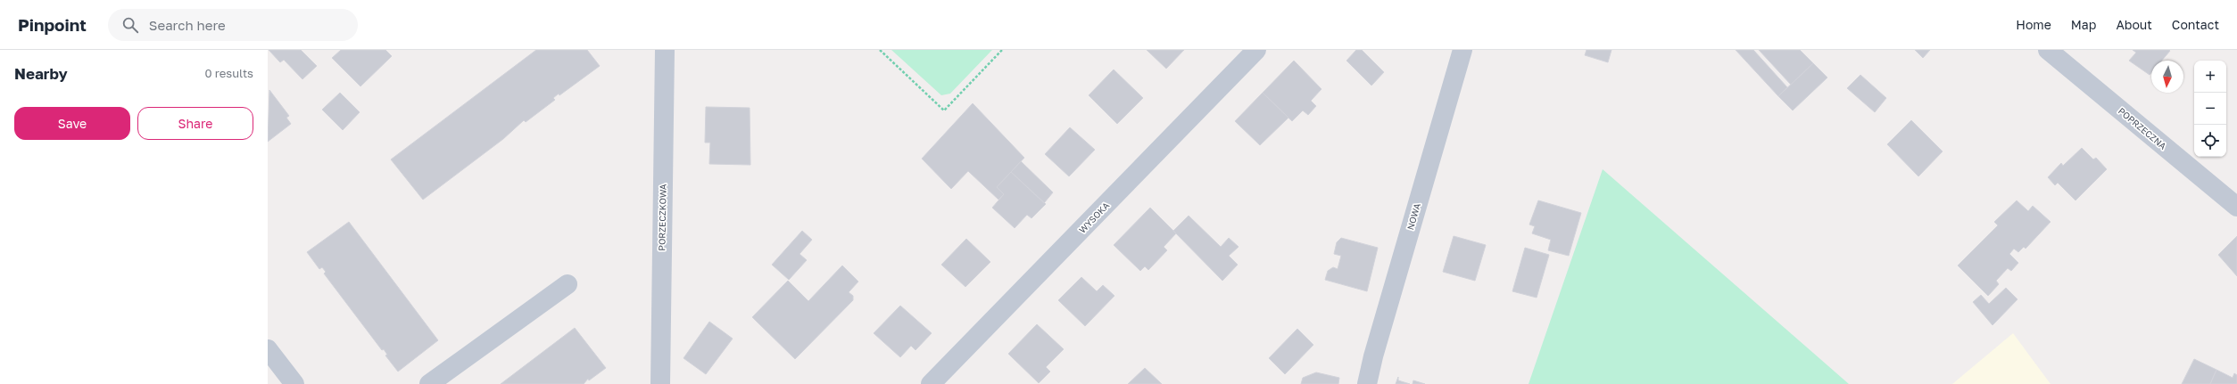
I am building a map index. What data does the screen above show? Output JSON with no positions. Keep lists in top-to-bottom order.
{
  "streets": {
    "street": [
      "POPRZECZNA",
      "NOWA",
      "PORZECZKOWA",
      "WYSOKA"
    ]
  },
  "north": "bottom",
  "page": {
    "header": "Pinpoint",
    "search": "Search here",
    "nav": [
      "Home",
      "Map",
      "About",
      "Contact"
    ],
    "heading": ["Nearby", "0 results"],
    "map_buttons": ["+", "−"],
    "buttons": ["Save", "Share"]
  }
}
